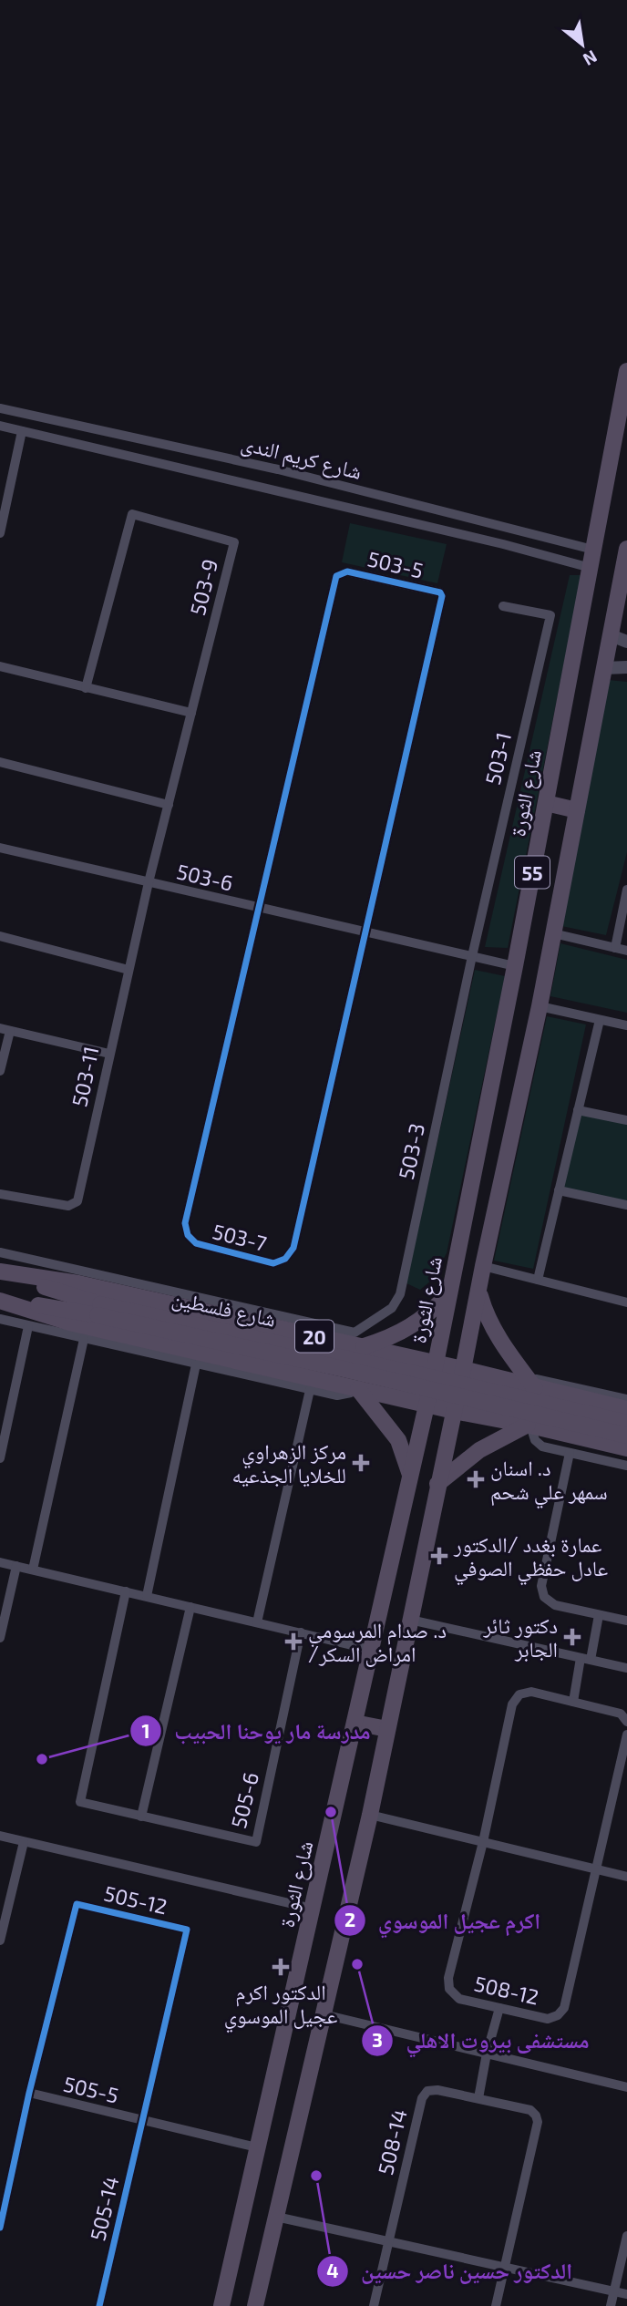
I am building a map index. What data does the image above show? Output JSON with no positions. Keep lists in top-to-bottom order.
{
  "streets": {
    "main road": [
      "شارع الثورة",
      "55",
      "شارع فلسطين",
      "20"
    ],
    "street": [
      "شارع كريم الندى",
      "503-5",
      "503-9",
      "503-1",
      "503-6",
      "503-11",
      "503-3",
      "503-7",
      "505-6",
      "505-12",
      "508-12",
      "505-5",
      "508-14",
      "505-14"
    ]
  },
  "crossings": [
    ["شارع كريم الندى", "شارع الثورة"],
    ["503-5", "503-6"],
    ["503-5", "503-7"],
    ["503-9", "503-6"],
    ["503-9", "503-11"],
    ["503-1", "503-6"],
    ["503-1", "503-3"],
    ["شارع الثورة", "503-6"],
    ["شارع الثورة", "شارع فلسطين"],
    ["شارع الثورة", "505-5"],
    ["55", "شارع فلسطين"],
    ["503-6", "503-11"],
    ["503-6", "503-3"],
    ["503-6", "503-7"],
    ["503-3", "شارع فلسطين"],
    ["505-12", "505-5"],
    ["505-12", "505-14"],
    ["505-5", "505-14"]
  ],
  "places": {
    "health": [
      "مركز الزهراوي للخلايا الجذعيه",
      "د. اسنان سمهر علي شحم",
      "عمارة بغدد /الدكتور عادل حفظي الصوفي",
      "دكتور ثائر الجابر",
      "د. صدام المرسومي /امراض السكر",
      "الدكتور اكرم عجيل الموسوي"
    ],
    "other": [
      "مدرسة مار يوحنا الحبيب",
      "اكرم عجيل الموسوي",
      "مستشفى بيروت الاهلي",
      "الدكتور حسين ناصر حسين"
    ]
  },
  "north": "bottom right"
}
